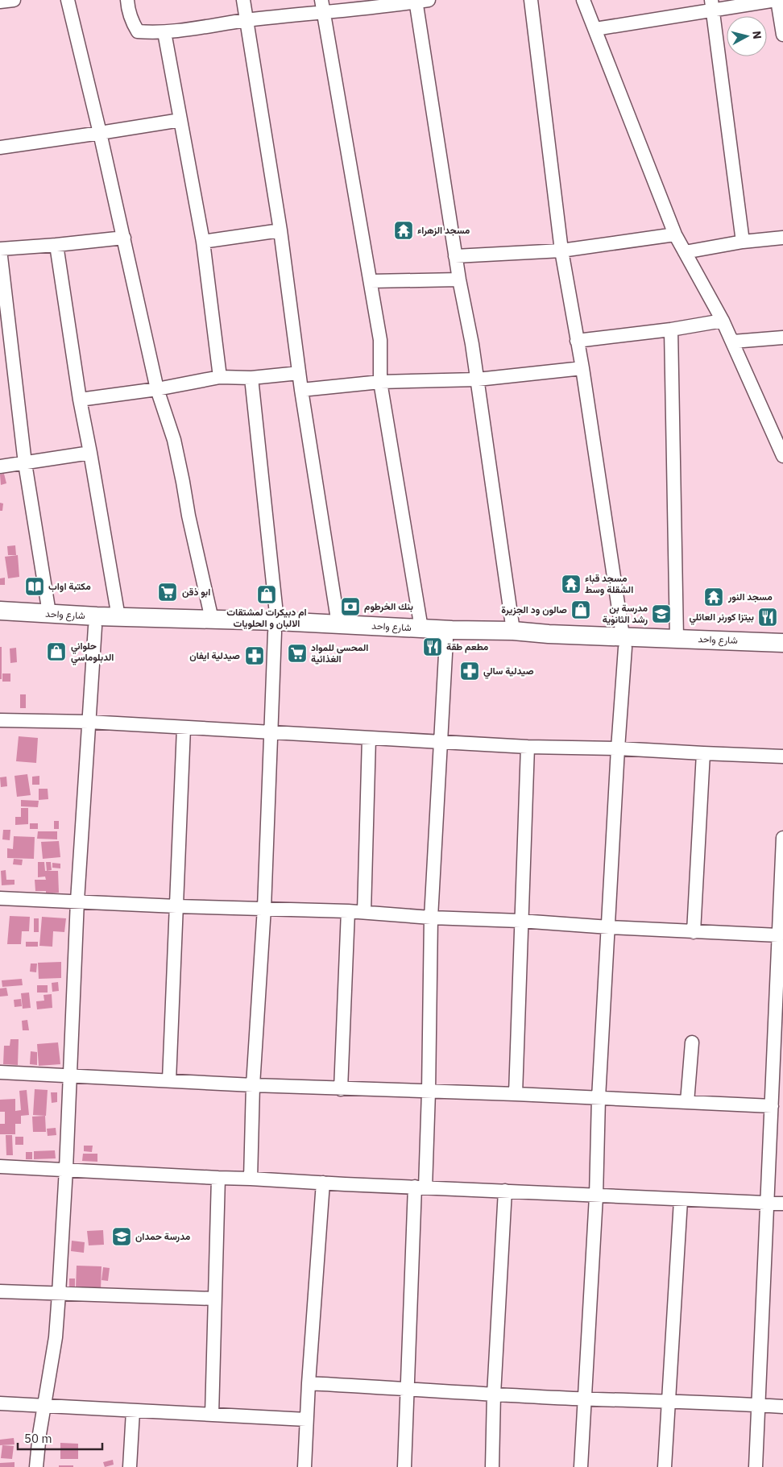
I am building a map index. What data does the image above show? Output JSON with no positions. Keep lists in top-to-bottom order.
{
  "streets": {
    "street": ["شارع واحد"]
  },
  "places": {
    "temple": ["مسجد الزهراء", "مسجد قباء الشقلة وسط", "مسجد النور"],
    "library": ["مكتبة اواب"],
    "supermarket": ["ابو ذقن", "المحسي للمواد الغذائية"],
    "shop": ["ام دبيكرات لمشتقات الالبان و الحلويات", "صالون ود الجزيرة", "حلواني الدبلوماسي"],
    "bank": ["بنك الخرطوم"],
    "school or university": ["مدرسة بن رشد الثانوية", "مدرسة حمدان"],
    "restaurant": ["بيتزا كورنر العائلي", "مطعم طقة"],
    "pharmacy": ["صيدلية ايفان", "صيدلية سالي"]
  },
  "scale_bar": "50 m",
  "north": "right"
}
